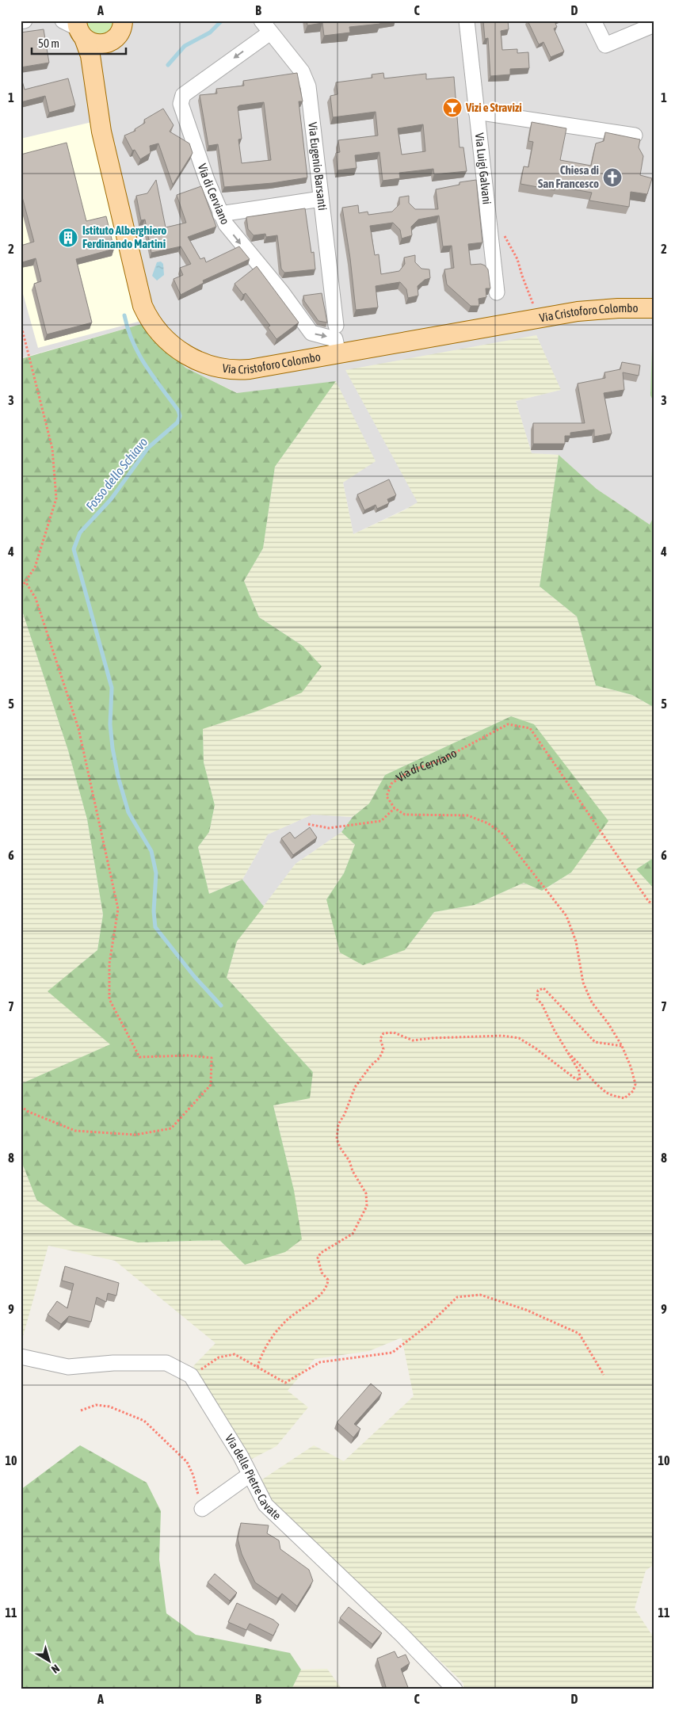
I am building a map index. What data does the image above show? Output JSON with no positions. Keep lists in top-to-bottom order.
{
  "streets": {
    "main road": ["Via Cristoforo Colombo"],
    "street": [
      "Via Eugenio Barsanti",
      "Via Luigi Galvani",
      "Via di Cerviano",
      "Via delle Pietre Cavate"
    ]
  },
  "crossings": [
    ["Via Eugenio Barsanti", "Via di Cerviano"],
    ["Via di Cerviano", "Via Cristoforo Colombo"]
  ],
  "water": ["Fosso dello Schiavo"],
  "places": {
    "bar": ["Vizi e Stravizi"],
    "church": ["Chiesa di San Francesco"],
    "building": ["Istituto Alberghiero Ferdinando Martini"]
  },
  "scale_bar": "50 m",
  "north": "bottom right",
  "grid": {
    "columns": [
      "A",
      "B",
      "C",
      "D"
    ],
    "rows": [
      "1",
      "2",
      "3",
      "4",
      "5",
      "6",
      "7",
      "8",
      "9",
      "10",
      "11"
    ]
  }
}
